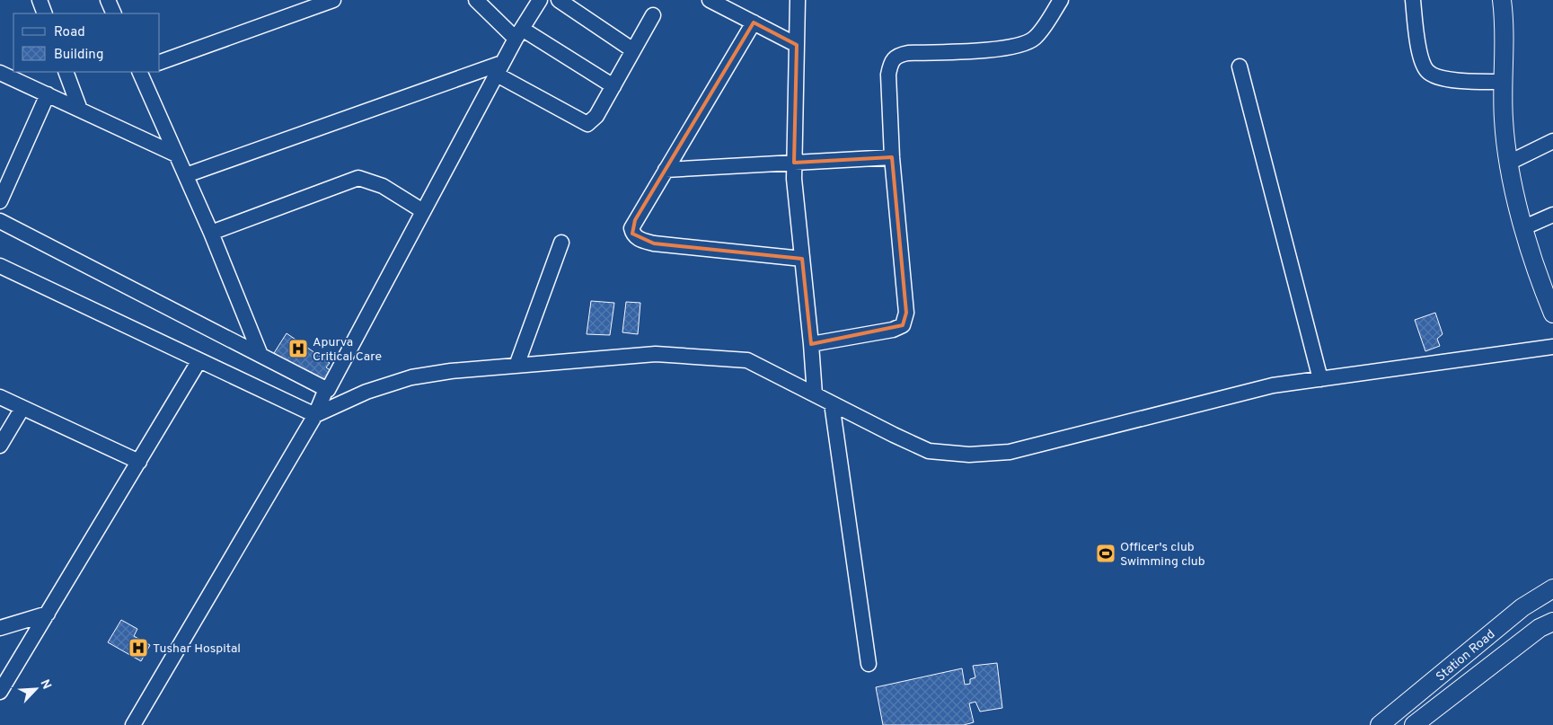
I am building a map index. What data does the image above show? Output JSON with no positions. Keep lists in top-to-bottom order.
{
  "streets": {
    "main road": ["Station Road"]
  },
  "places": {
    "hospital": ["Apurva Critical Care", "Tushar Hospital"],
    "sports": ["Officer's club Swimming club"]
  },
  "legend": ["Road", "Building"],
  "north": "top right"
}
